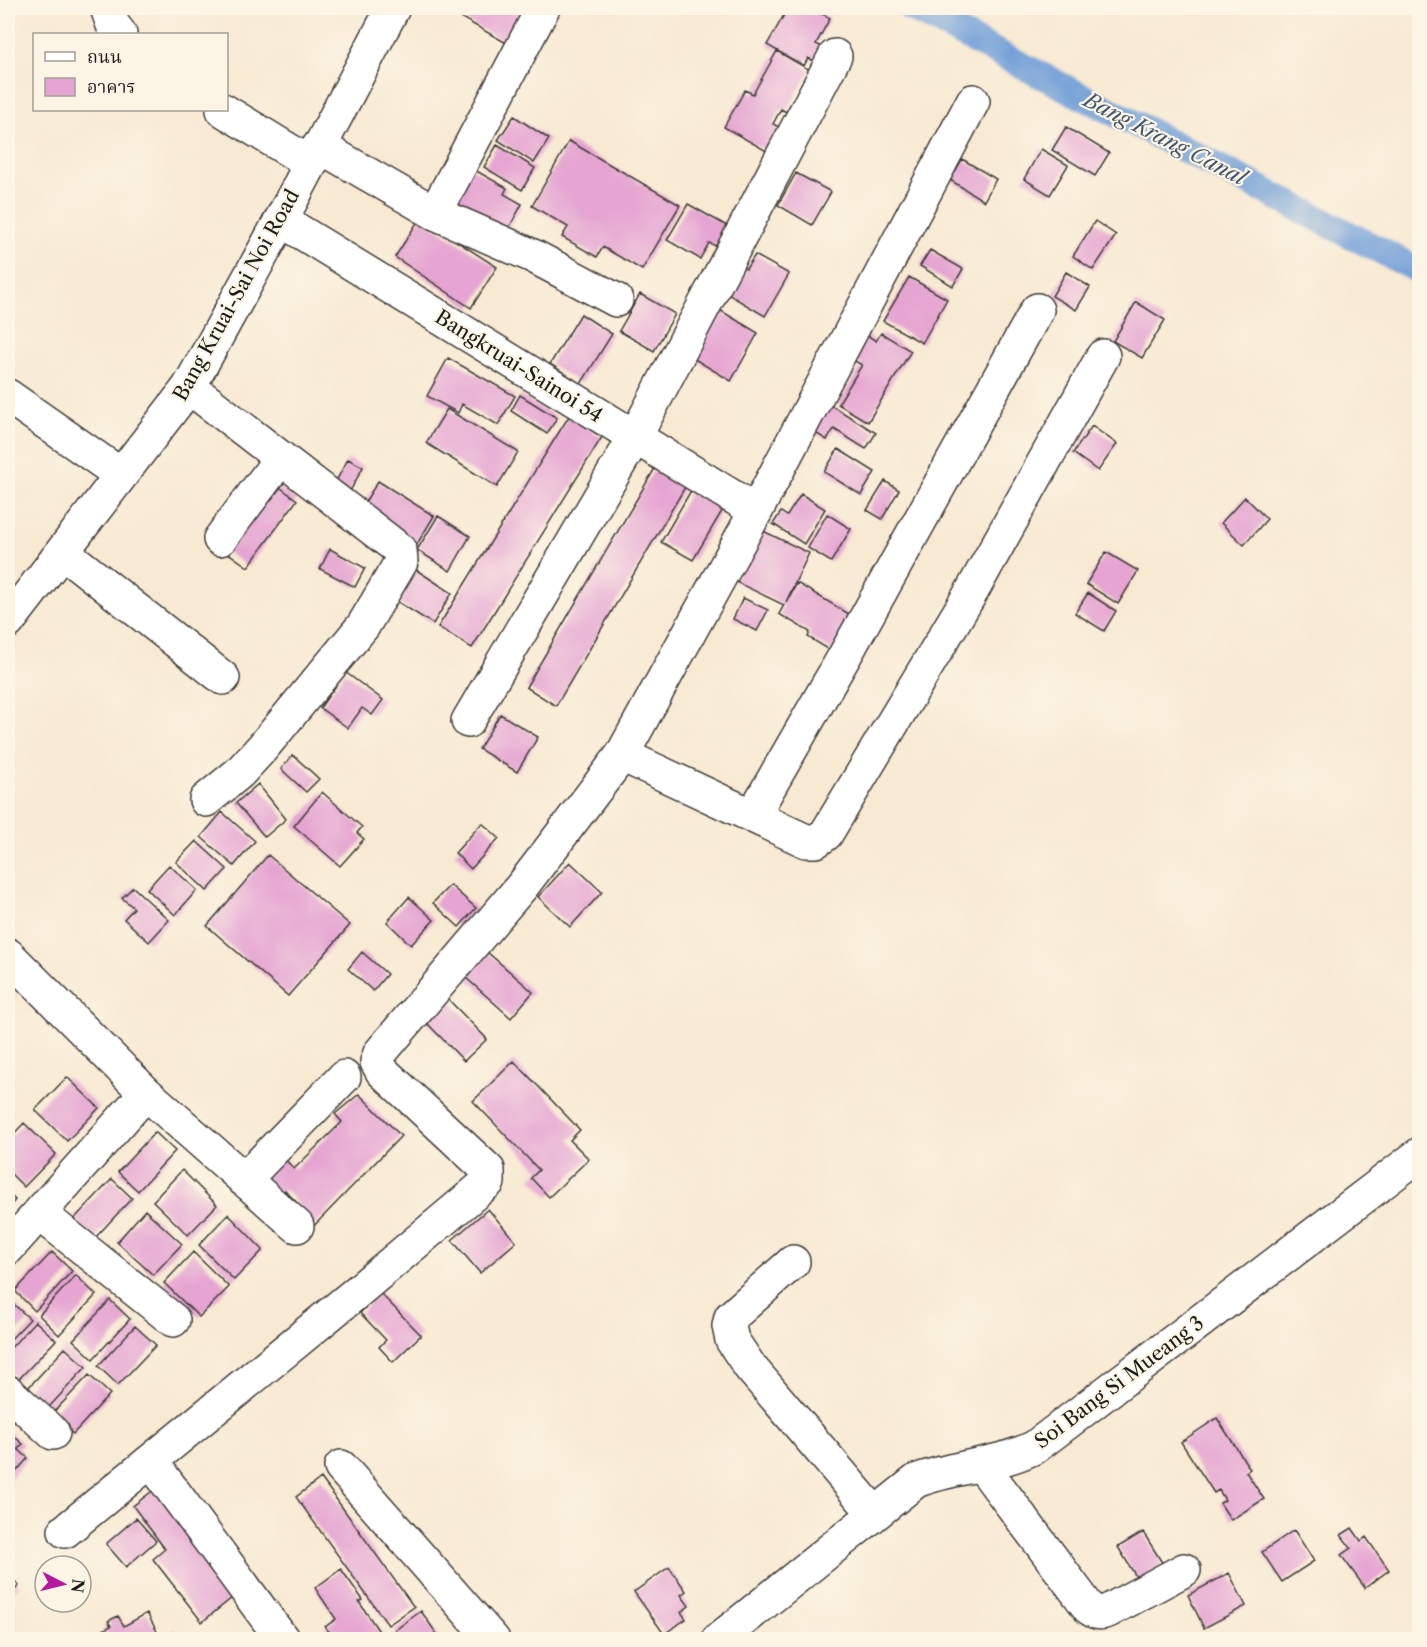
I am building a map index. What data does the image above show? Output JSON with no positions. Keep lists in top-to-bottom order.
{
  "streets": {
    "street": ["Bang Kruai-Sai Noi Road", "Bangkruai-Sainoi 54", "Soi Bang Si Mueang 3"]
  },
  "crossings": [
    ["Bang Kruai-Sai Noi Road", "Bangkruai-Sainoi 54"]
  ],
  "water": ["Bang Krang Canal"],
  "legend": ["ถนน", "อาคาร"],
  "north": "right"
}
